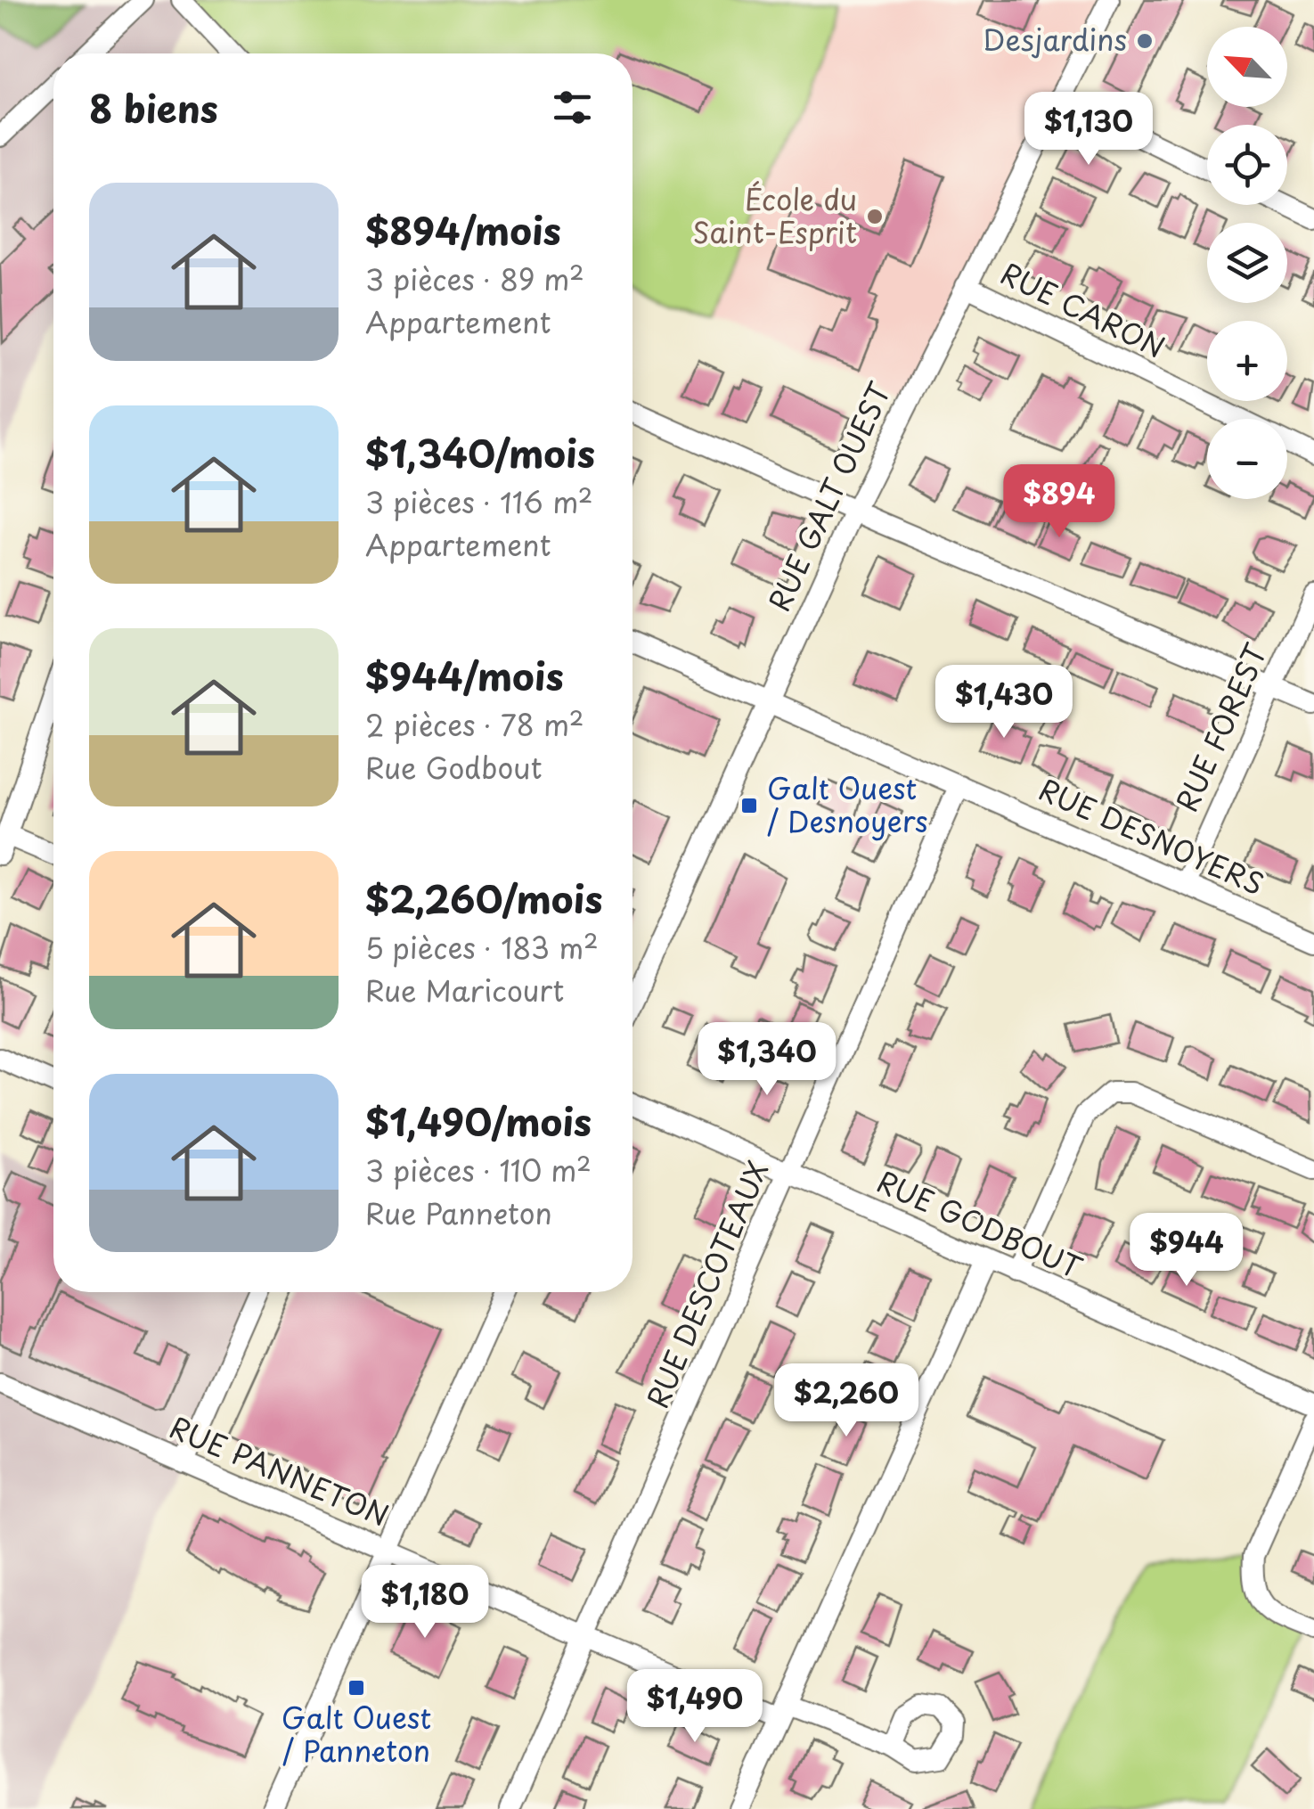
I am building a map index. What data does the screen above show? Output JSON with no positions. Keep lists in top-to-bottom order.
{
  "streets": {
    "street": [
      "RUE CARON",
      "RUE GALT OUEST",
      "RUE FOREST",
      "RUE DESNOYERS",
      "RUE GODBOUT",
      "RUE DESCOTEAUX",
      "RUE PANNETON"
    ]
  },
  "crossings": [
    ["RUE CARON", "RUE GALT OUEST"],
    ["RUE GALT OUEST", "RUE DESNOYERS"],
    ["RUE FOREST", "RUE DESNOYERS"],
    ["RUE DESNOYERS", "RUE DESCOTEAUX"],
    ["RUE GODBOUT", "RUE DESCOTEAUX"],
    ["RUE DESCOTEAUX", "RUE PANNETON"]
  ],
  "places": {
    "other": ["Desjardins", "École du Saint-Esprit"],
    "transit": ["Galt Ouest / Desnoyers", "Galt Ouest / Panneton"]
  },
  "north": "top left",
  "page": {
    "map_buttons": ["+", "−"],
    "heading": "8 biens",
    "price": [
      "$1,130",
      "$894",
      "$1,430",
      "$1,340",
      "$944",
      "$2,260",
      "$1,180",
      "$1,490"
    ],
    "list": [
      {
        "name": "$894/mois",
        "note": "3 pièces · 89 m² · Appartement"
      },
      {
        "name": "$1,340/mois",
        "note": "3 pièces · 116 m² · Appartement"
      },
      {
        "name": "$944/mois",
        "note": "2 pièces · 78 m² · Rue Godbout"
      },
      {
        "name": "$2,260/mois",
        "note": "5 pièces · 183 m² · Rue Maricourt"
      },
      {
        "name": "$1,490/mois",
        "note": "3 pièces · 110 m² · Rue Panneton"
      }
    ]
  }
}
